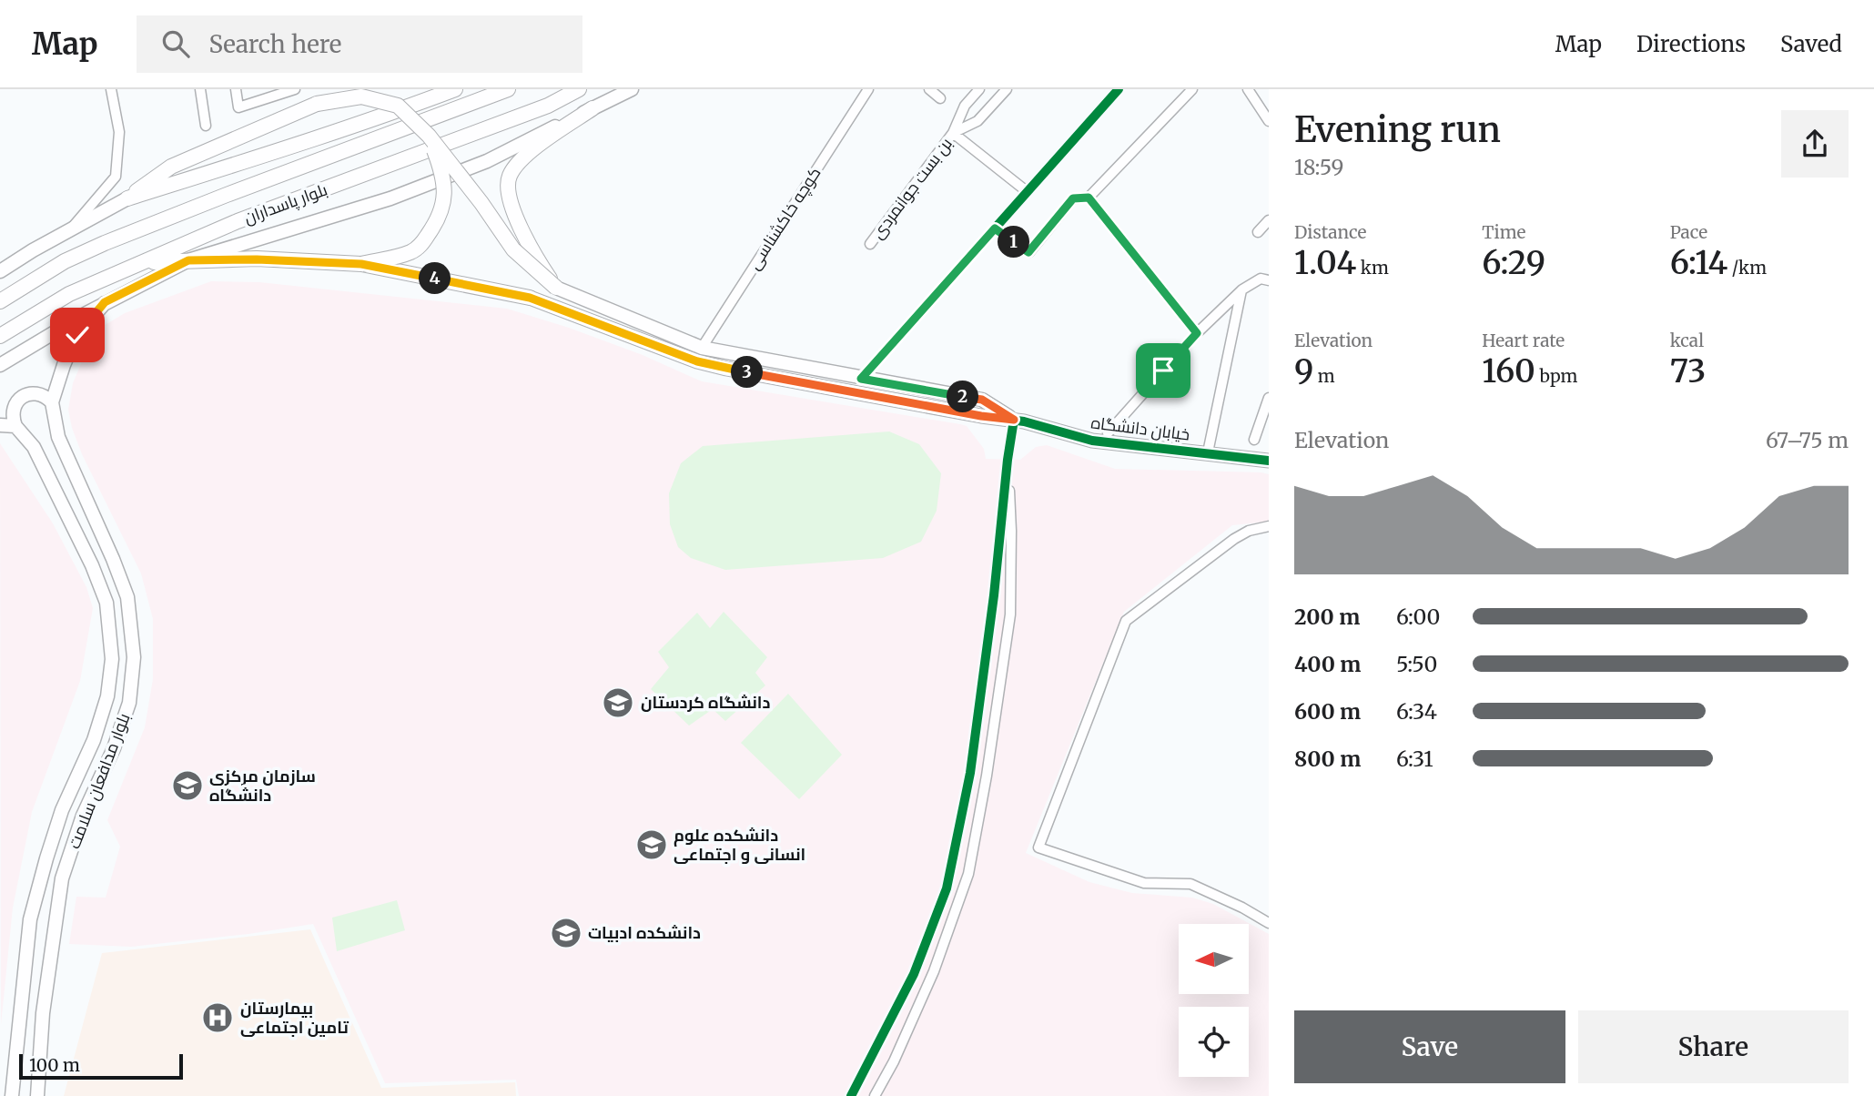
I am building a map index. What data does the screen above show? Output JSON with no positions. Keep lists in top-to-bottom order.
{
  "streets": {
    "main road": ["بلوار پاسداران", "خیابان دانشگاه", "بلوار مدافعان سلامت"],
    "street": ["بن بست جوانمردی", "کوچه خاکشناسی"]
  },
  "crossings": [
    ["کوچه خاکشناسی", "خیابان دانشگاه"]
  ],
  "places": {
    "school or university": [
      "دانشگاه کردستان",
      "سازمان مرکزی دانشگاه",
      "دانشکده علوم انسانی و اجتماعی",
      "دانشکده ادبیات"
    ],
    "hospital": ["بیمارستان تامین اجتماعی"]
  },
  "scale_bar": "100 m",
  "north": "left",
  "page": {
    "header": "Map",
    "search": "Search here",
    "nav": ["Map", "Directions", "Saved"],
    "heading": ["Evening run", "18:59"],
    "stats": [
      ["Distance", "1.04 km"],
      ["Time", "6:29"],
      ["Pace", "6:14 /km"],
      ["Elevation", "9 m"],
      ["Heart rate", "160 bpm"],
      ["kcal", "73"]
    ],
    "pins": [
      "1",
      "4",
      "3",
      "2"
    ],
    "chart": ["Elevation", "67–75 m"],
    "list": [
      {
        "name": "200 m",
        "note": "6:00"
      },
      {
        "name": "400 m",
        "note": "5:50"
      },
      {
        "name": "600 m",
        "note": "6:34"
      },
      {
        "name": "800 m",
        "note": "6:31"
      }
    ],
    "buttons": ["Save", "Share"],
    "scale": "100 m"
  }
}
